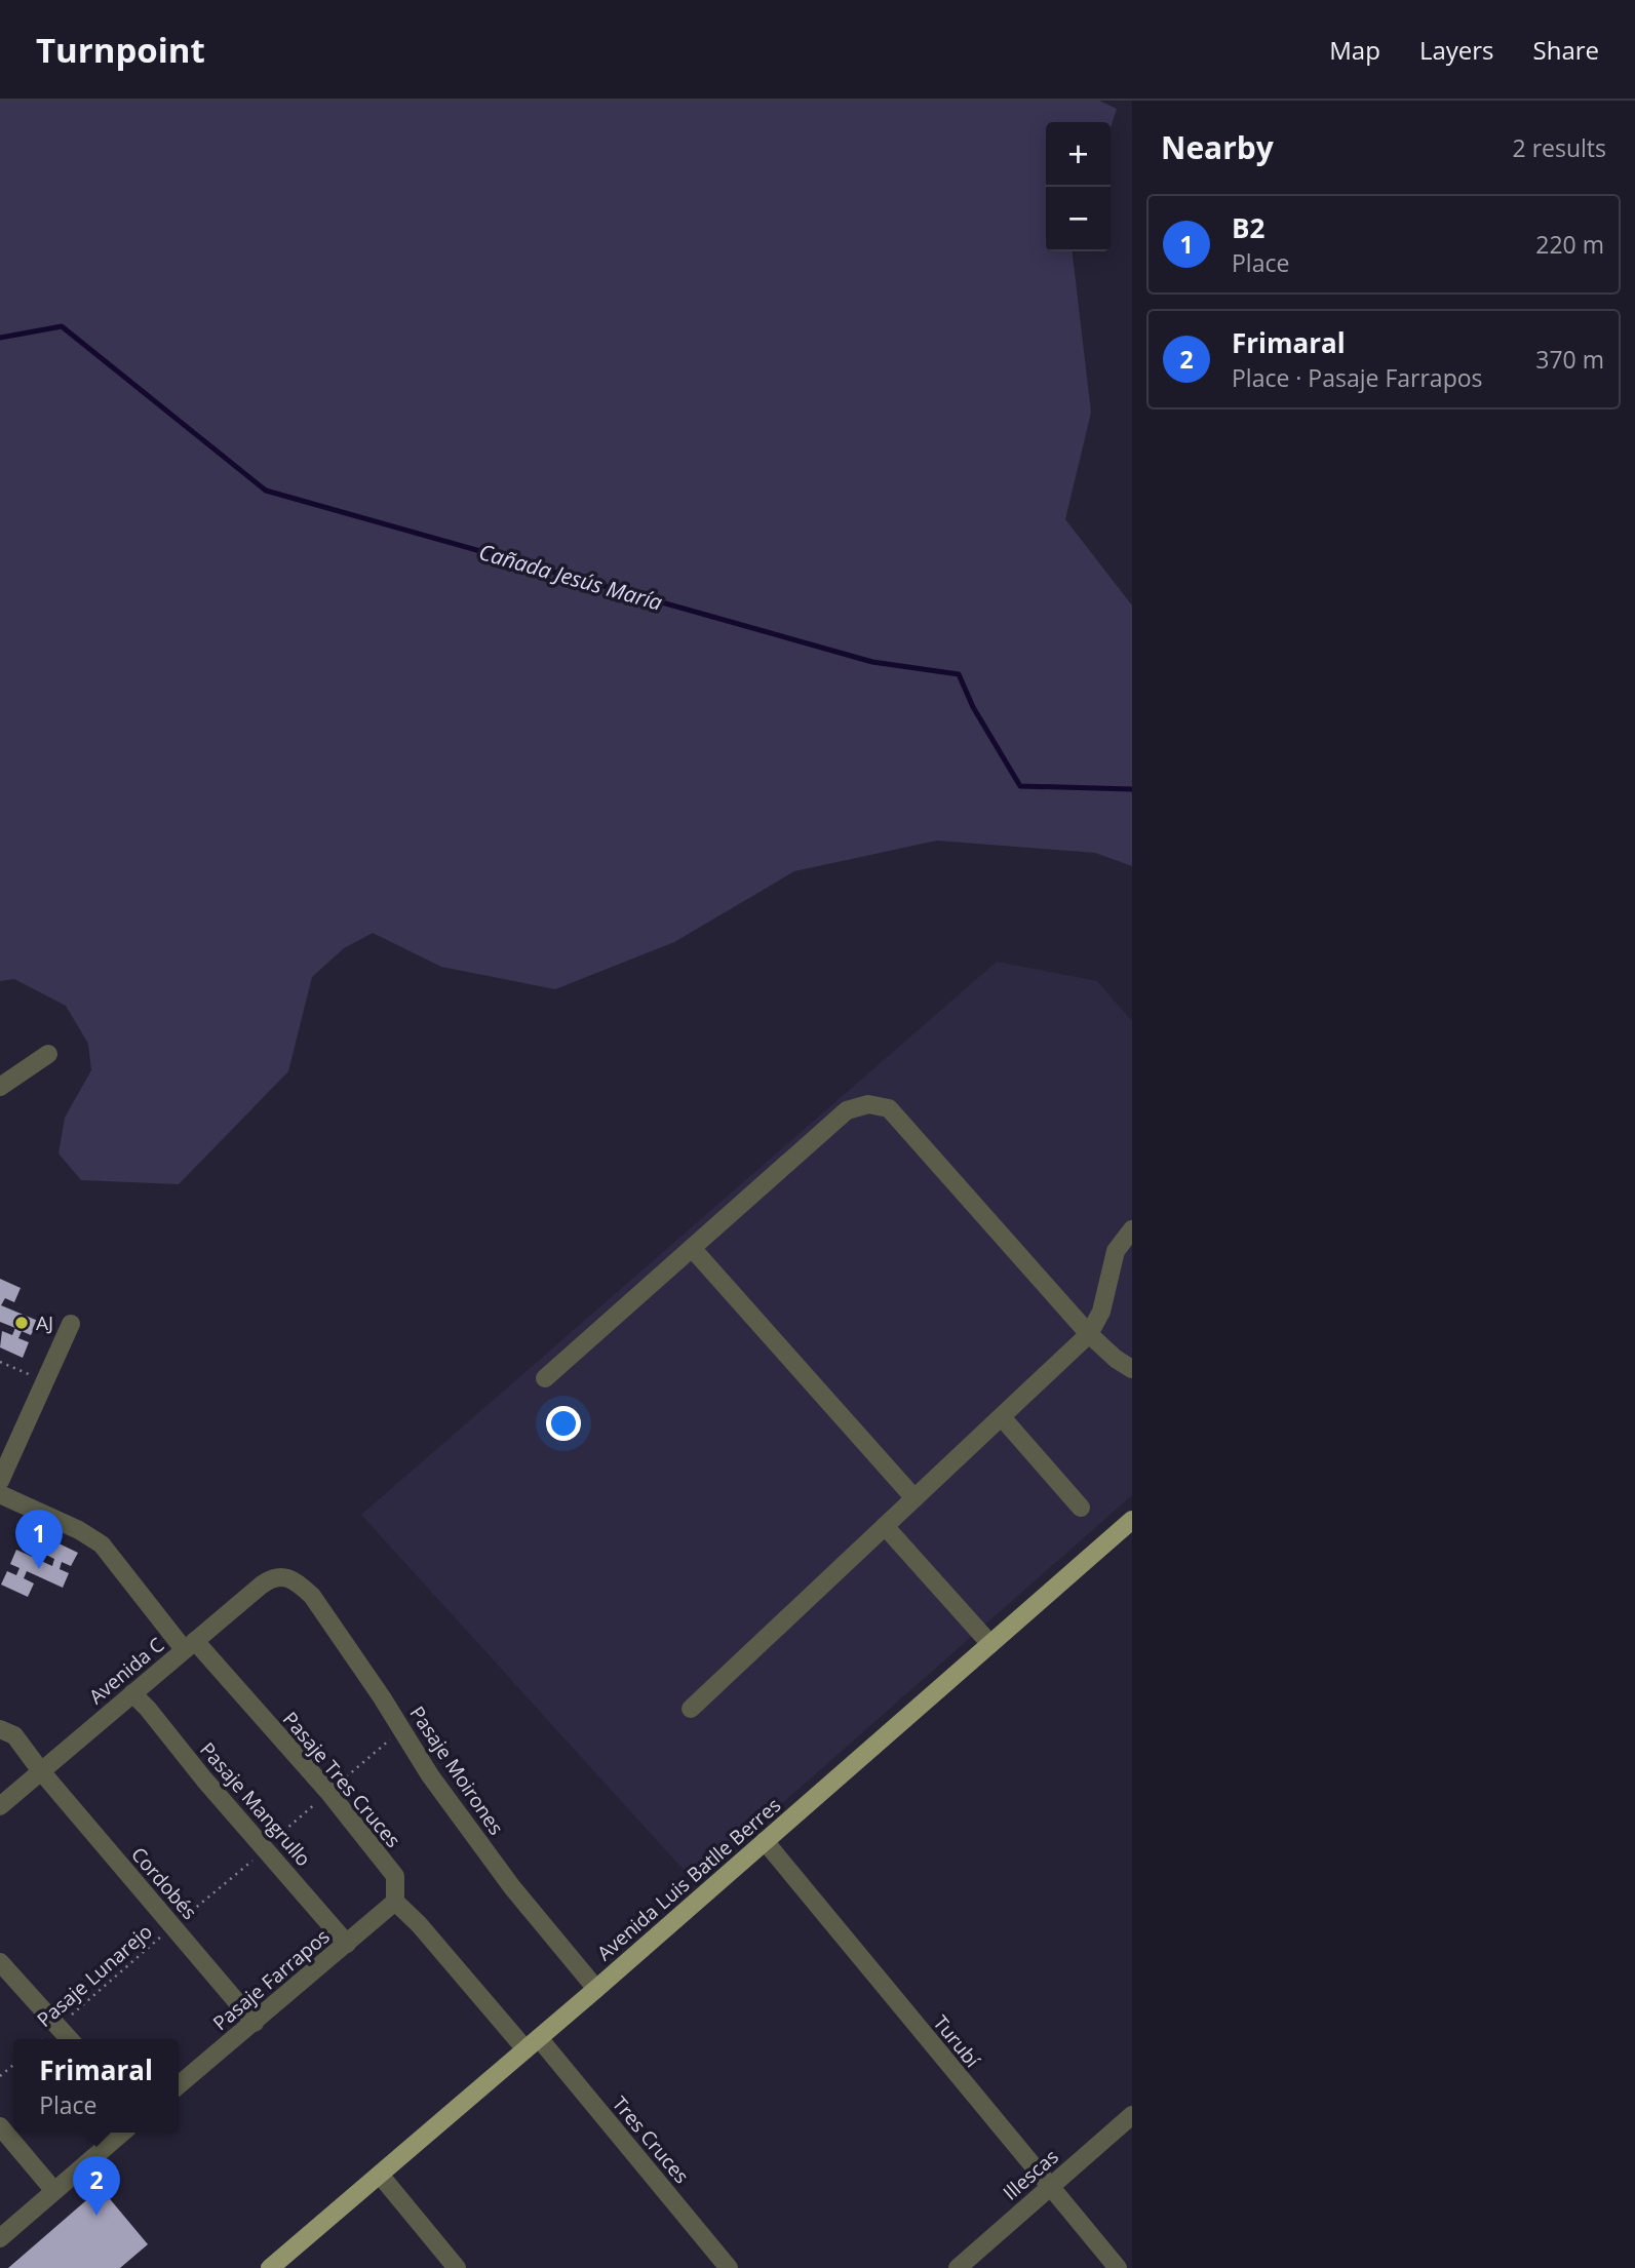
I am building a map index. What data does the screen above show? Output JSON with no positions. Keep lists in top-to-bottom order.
{
  "streets": {
    "main road": ["Avenida Luis Batlle Berres"],
    "street": [
      "Avenida C",
      "Pasaje Moirones",
      "Pasaje Tres Cruces",
      "Pasaje Mangrullo",
      "Cordobés",
      "Pasaje Farrapos",
      "Turubí",
      "Tres Cruces",
      "Illescas"
    ],
    "path": ["Pasaje Lunarejo"]
  },
  "crossings": [
    ["Avenida C", "Pasaje Moirones"],
    ["Avenida C", "Pasaje Tres Cruces"],
    ["Avenida C", "Pasaje Mangrullo"],
    ["Avenida C", "Cordobés"],
    ["Pasaje Moirones", "Avenida Luis Batlle Berres"],
    ["Pasaje Moirones", "Pasaje Lunarejo"],
    ["Pasaje Tres Cruces", "Pasaje Lunarejo"],
    ["Pasaje Tres Cruces", "Pasaje Farrapos"],
    ["Pasaje Mangrullo", "Pasaje Lunarejo"],
    ["Pasaje Mangrullo", "Pasaje Farrapos"],
    ["Avenida Luis Batlle Berres", "Turubí"],
    ["Avenida Luis Batlle Berres", "Tres Cruces"],
    ["Cordobés", "Pasaje Lunarejo"],
    ["Cordobés", "Pasaje Farrapos"],
    ["Turubí", "Illescas"]
  ],
  "water": ["Cañada Jesús María"],
  "places": ["AJ"],
  "page": {
    "header": "Turnpoint",
    "nav": ["Map", "Layers", "Share"],
    "heading": ["Nearby", "2 results"],
    "map_buttons": ["+", "−"],
    "list": [
      {
        "mark": "1",
        "name": "B2",
        "note": "Place",
        "value": "220 m"
      },
      {
        "mark": "2",
        "name": "Frimaral",
        "note": "Place · Pasaje Farrapos",
        "value": "370 m"
      }
    ],
    "pins": ["1", "2"],
    "popup": ["Frimaral", "Place"]
  }
}
